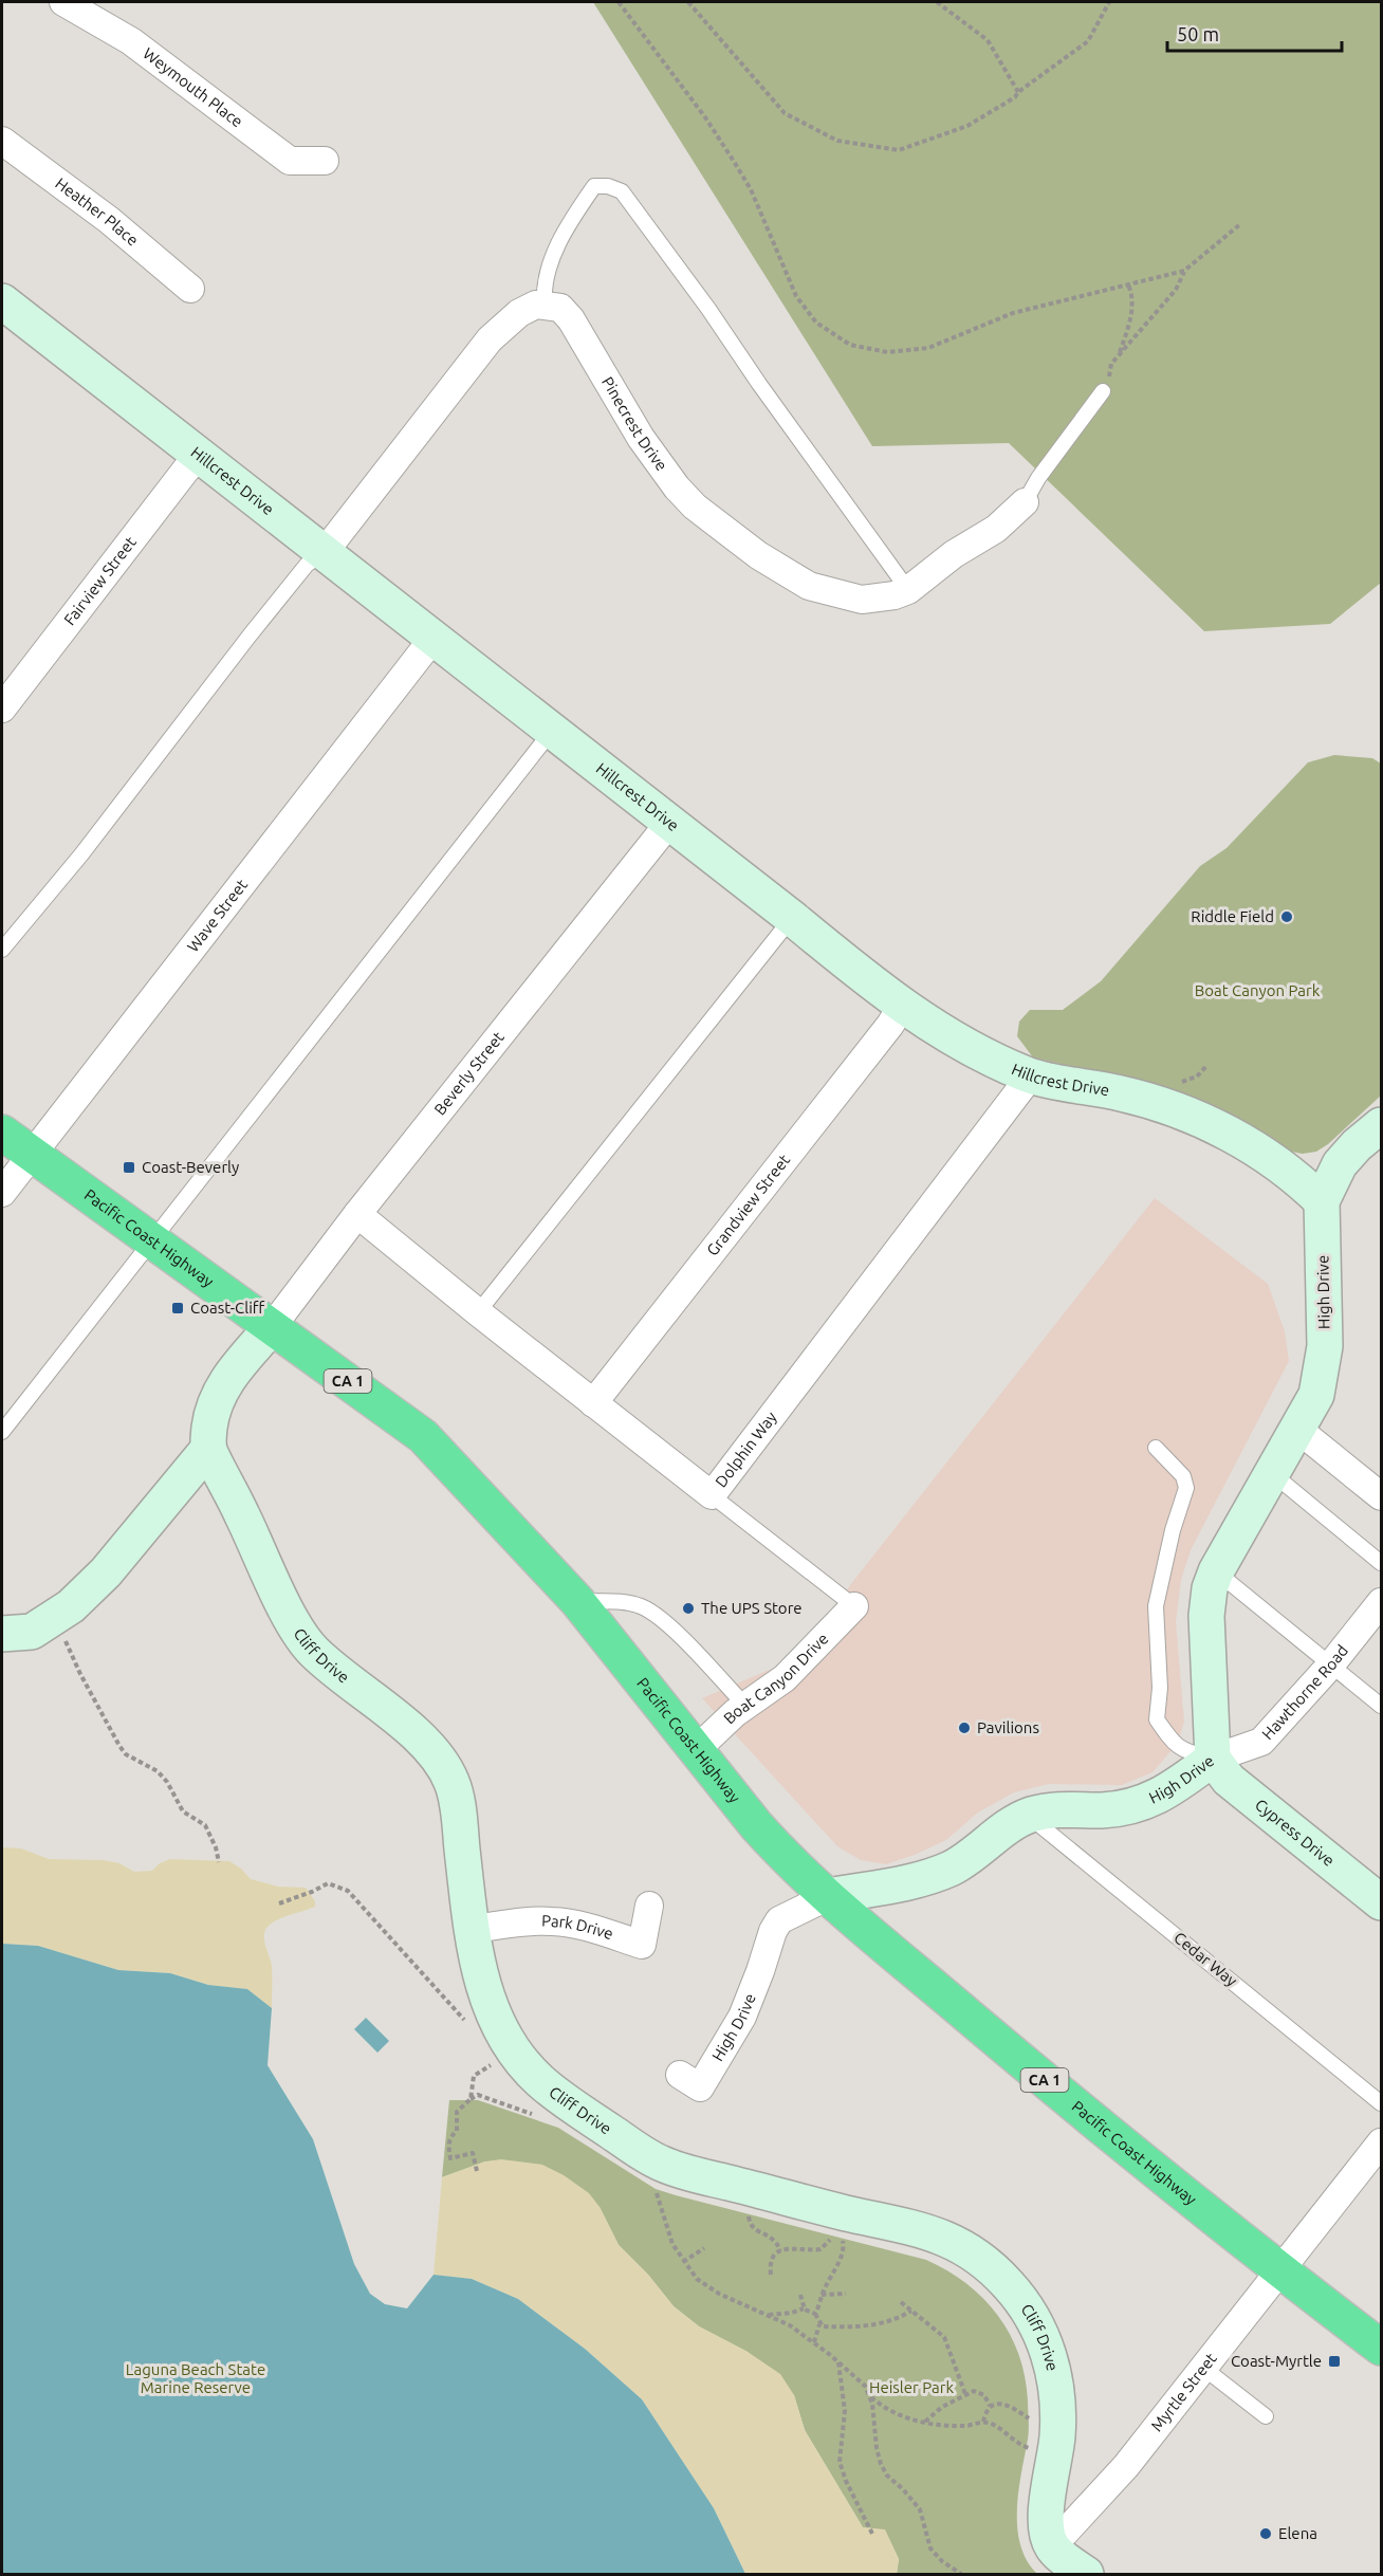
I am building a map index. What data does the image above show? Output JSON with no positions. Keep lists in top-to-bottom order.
{
  "streets": {
    "highway": ["Pacific Coast Highway", "CA 1"],
    "street": [
      "Weymouth Place",
      "Heather Place",
      "Pinecrest Drive",
      "Hillcrest Drive",
      "Fairview Street",
      "Wave Street",
      "Beverly Street",
      "Grandview Street",
      "High Drive",
      "Dolphin Way",
      "Cliff Drive",
      "Boat Canyon Drive",
      "Hawthorne Road",
      "Cypress Drive",
      "Park Drive",
      "Myrtle Street"
    ],
    "lane": ["Cedar Way"]
  },
  "crossings": [
    ["Hillcrest Drive", "Fairview Street"],
    ["Hillcrest Drive", "Wave Street"],
    ["Hillcrest Drive", "Beverly Street"],
    ["Hillcrest Drive", "Grandview Street"],
    ["Hillcrest Drive", "High Drive"],
    ["Hillcrest Drive", "Dolphin Way"],
    ["Wave Street", "Pacific Coast Highway"],
    ["Beverly Street", "Pacific Coast Highway"],
    ["Beverly Street", "Dolphin Way"],
    ["Grandview Street", "Dolphin Way"],
    ["Pacific Coast Highway", "High Drive"],
    ["Pacific Coast Highway", "Boat Canyon Drive"],
    ["Pacific Coast Highway", "Myrtle Street"],
    ["High Drive", "Hawthorne Road"],
    ["High Drive", "Cypress Drive"],
    ["High Drive", "Cedar Way"],
    ["Cliff Drive", "Park Drive"],
    ["Cliff Drive", "Myrtle Street"],
    ["Hawthorne Road", "Cypress Drive"]
  ],
  "parks": ["Boat Canyon Park", "Laguna Beach State Marine Reserve", "Heisler Park"],
  "places": {
    "other": [
      "Riddle Field",
      "The UPS Store",
      "Pavilions",
      "Elena"
    ],
    "transit": ["Coast-Beverly", "Coast-Cliff", "Coast-Myrtle"]
  },
  "scale_bar": "50 m"
}
